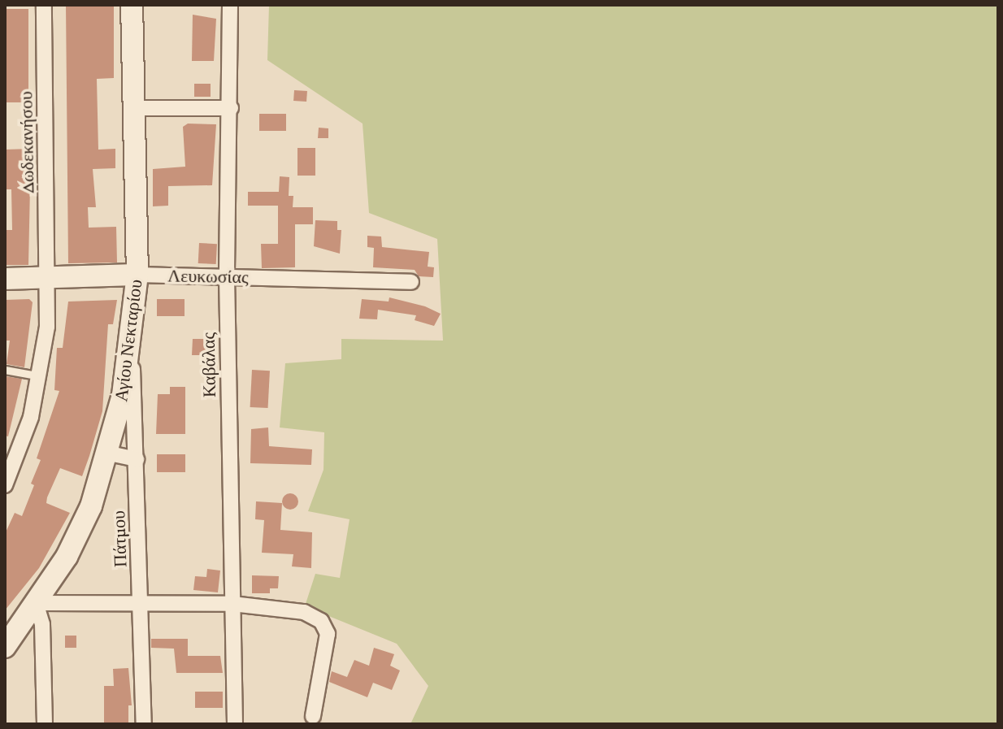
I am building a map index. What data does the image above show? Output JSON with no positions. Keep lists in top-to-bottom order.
{
  "streets": {
    "street": [
      "Δωδεκανήσου",
      "Λευκωσίας",
      "Αγίου Νεκταρίου",
      "Καβάλας",
      "Πάτμου"
    ]
  },
  "crossings": [
    ["Δωδεκανήσου", "Λευκωσίας"],
    ["Λευκωσίας", "Αγίου Νεκταρίου"],
    ["Λευκωσίας", "Καβάλας"],
    ["Αγίου Νεκταρίου", "Πάτμου"]
  ]
}
